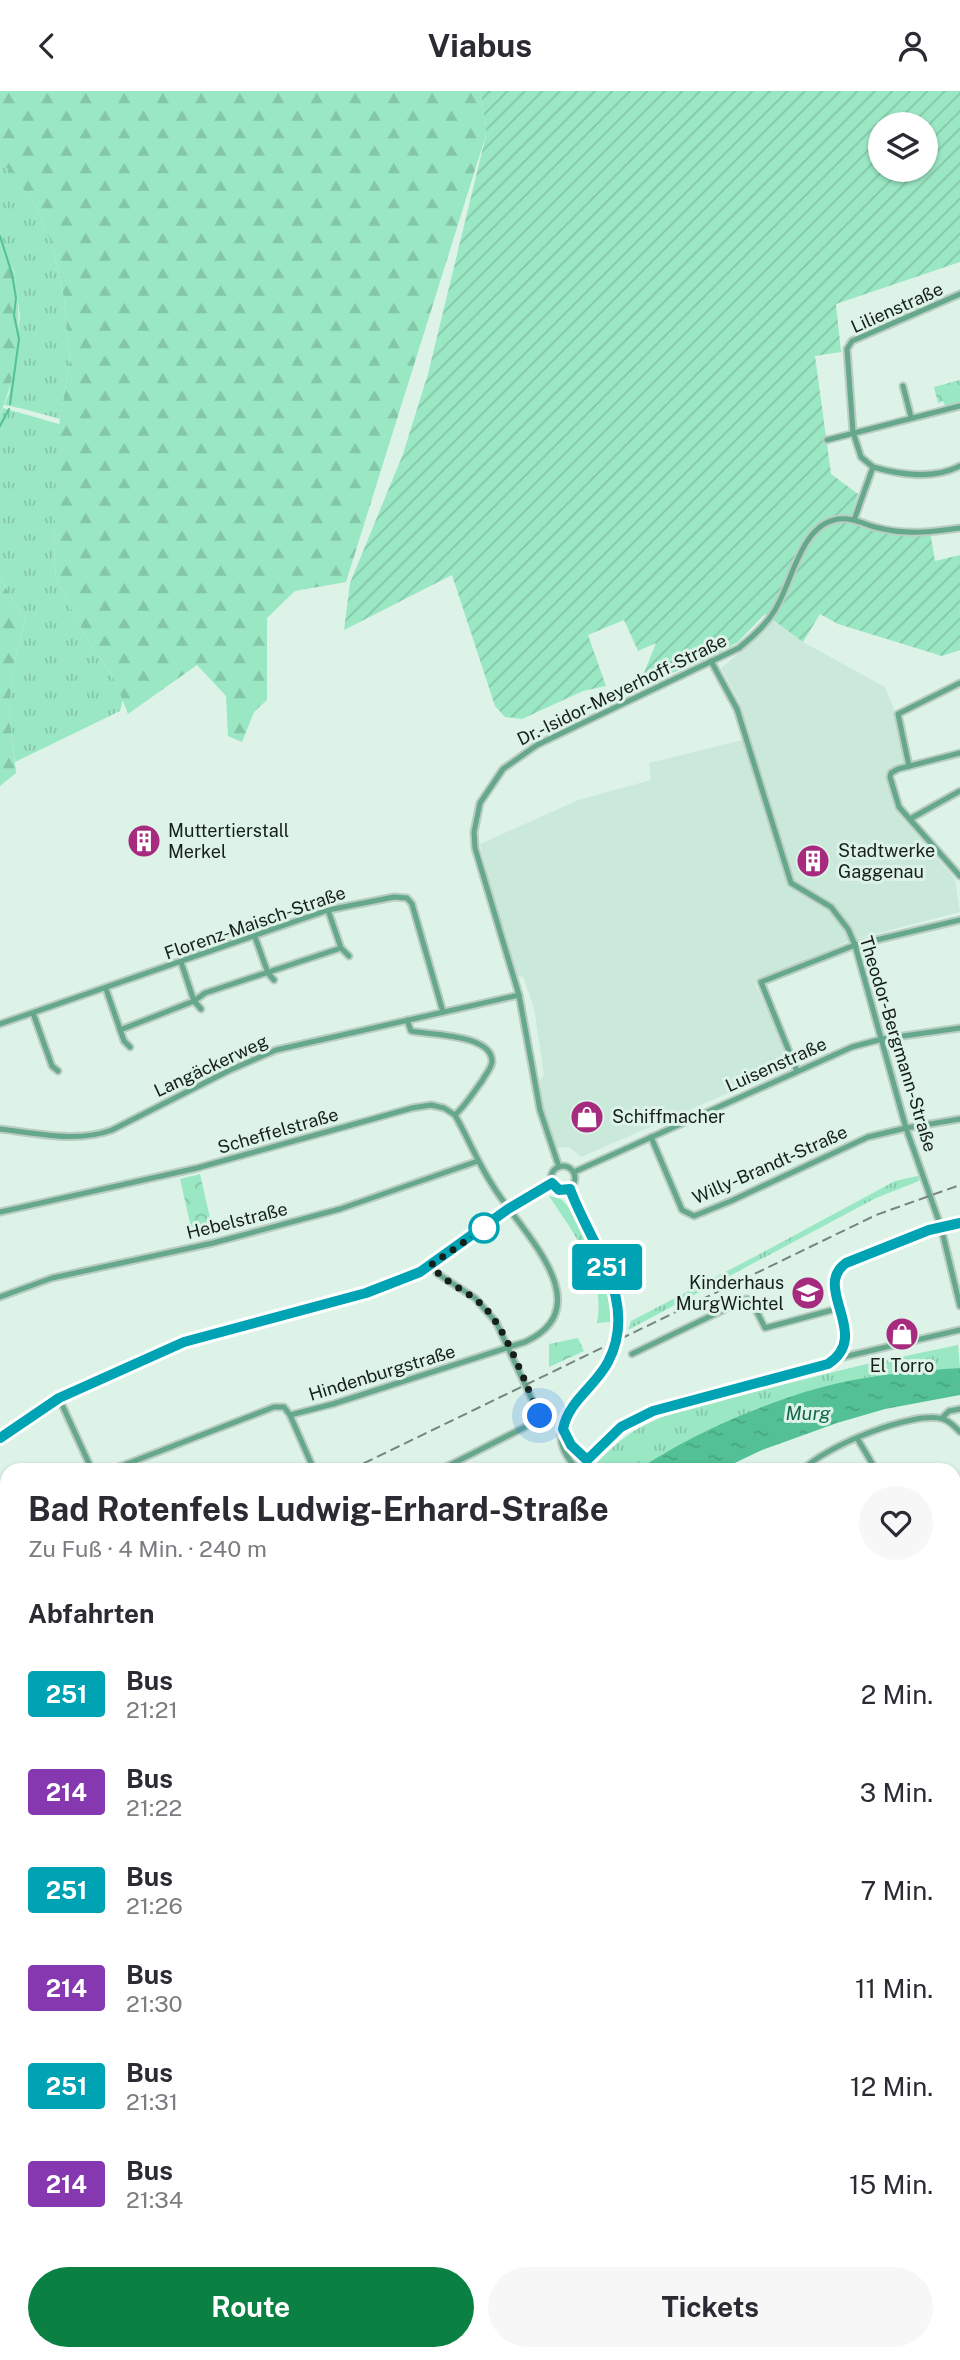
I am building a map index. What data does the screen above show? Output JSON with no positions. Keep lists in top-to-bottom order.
{
  "streets": {
    "street": [
      "Lilienstraße",
      "Dr.-Isidor-Meyerhoff-Straße",
      "Florenz-Maisch-Straße",
      "Theodor-Bergmann-Straße",
      "Luisenstraße",
      "Langäckerweg",
      "Scheffelstraße",
      "Willy-Brandt-Straße",
      "Hebelstraße",
      "Hindenburgstraße"
    ]
  },
  "crossings": [
    ["Dr.-Isidor-Meyerhoff-Straße", "Theodor-Bergmann-Straße"],
    ["Dr.-Isidor-Meyerhoff-Straße", "Luisenstraße"],
    ["Dr.-Isidor-Meyerhoff-Straße", "Langäckerweg"],
    ["Florenz-Maisch-Straße", "Langäckerweg"],
    ["Theodor-Bergmann-Straße", "Luisenstraße"],
    ["Theodor-Bergmann-Straße", "Willy-Brandt-Straße"],
    ["Luisenstraße", "Willy-Brandt-Straße"]
  ],
  "water": ["Murg"],
  "places": {
    "building": ["Muttertierstall Merkel", "Stadtwerke Gaggenau"],
    "shop": ["Schiffmacher", "El Torro"],
    "school or university": ["Kinderhaus MurgWichtel"]
  },
  "lines": ["bus line 251"],
  "page": {
    "header": "Viabus",
    "on_map": "251",
    "heading": [
      ["Bad Rotenfels Ludwig-Erhard-Straße", "Zu Fuß · 4 Min. · 240 m"],
      "Abfahrten"
    ],
    "list": [
      {
        "mark": "251",
        "name": "Bus",
        "note": "21:21",
        "value": "2 Min."
      },
      {
        "mark": "214",
        "name": "Bus",
        "note": "21:22",
        "value": "3 Min."
      },
      {
        "mark": "251",
        "name": "Bus",
        "note": "21:26",
        "value": "7 Min."
      },
      {
        "mark": "214",
        "name": "Bus",
        "note": "21:30",
        "value": "11 Min."
      },
      {
        "mark": "251",
        "name": "Bus",
        "note": "21:31",
        "value": "12 Min."
      },
      {
        "mark": "214",
        "name": "Bus",
        "note": "21:34",
        "value": "15 Min."
      }
    ],
    "buttons": ["Route", "Tickets"]
  }
}
